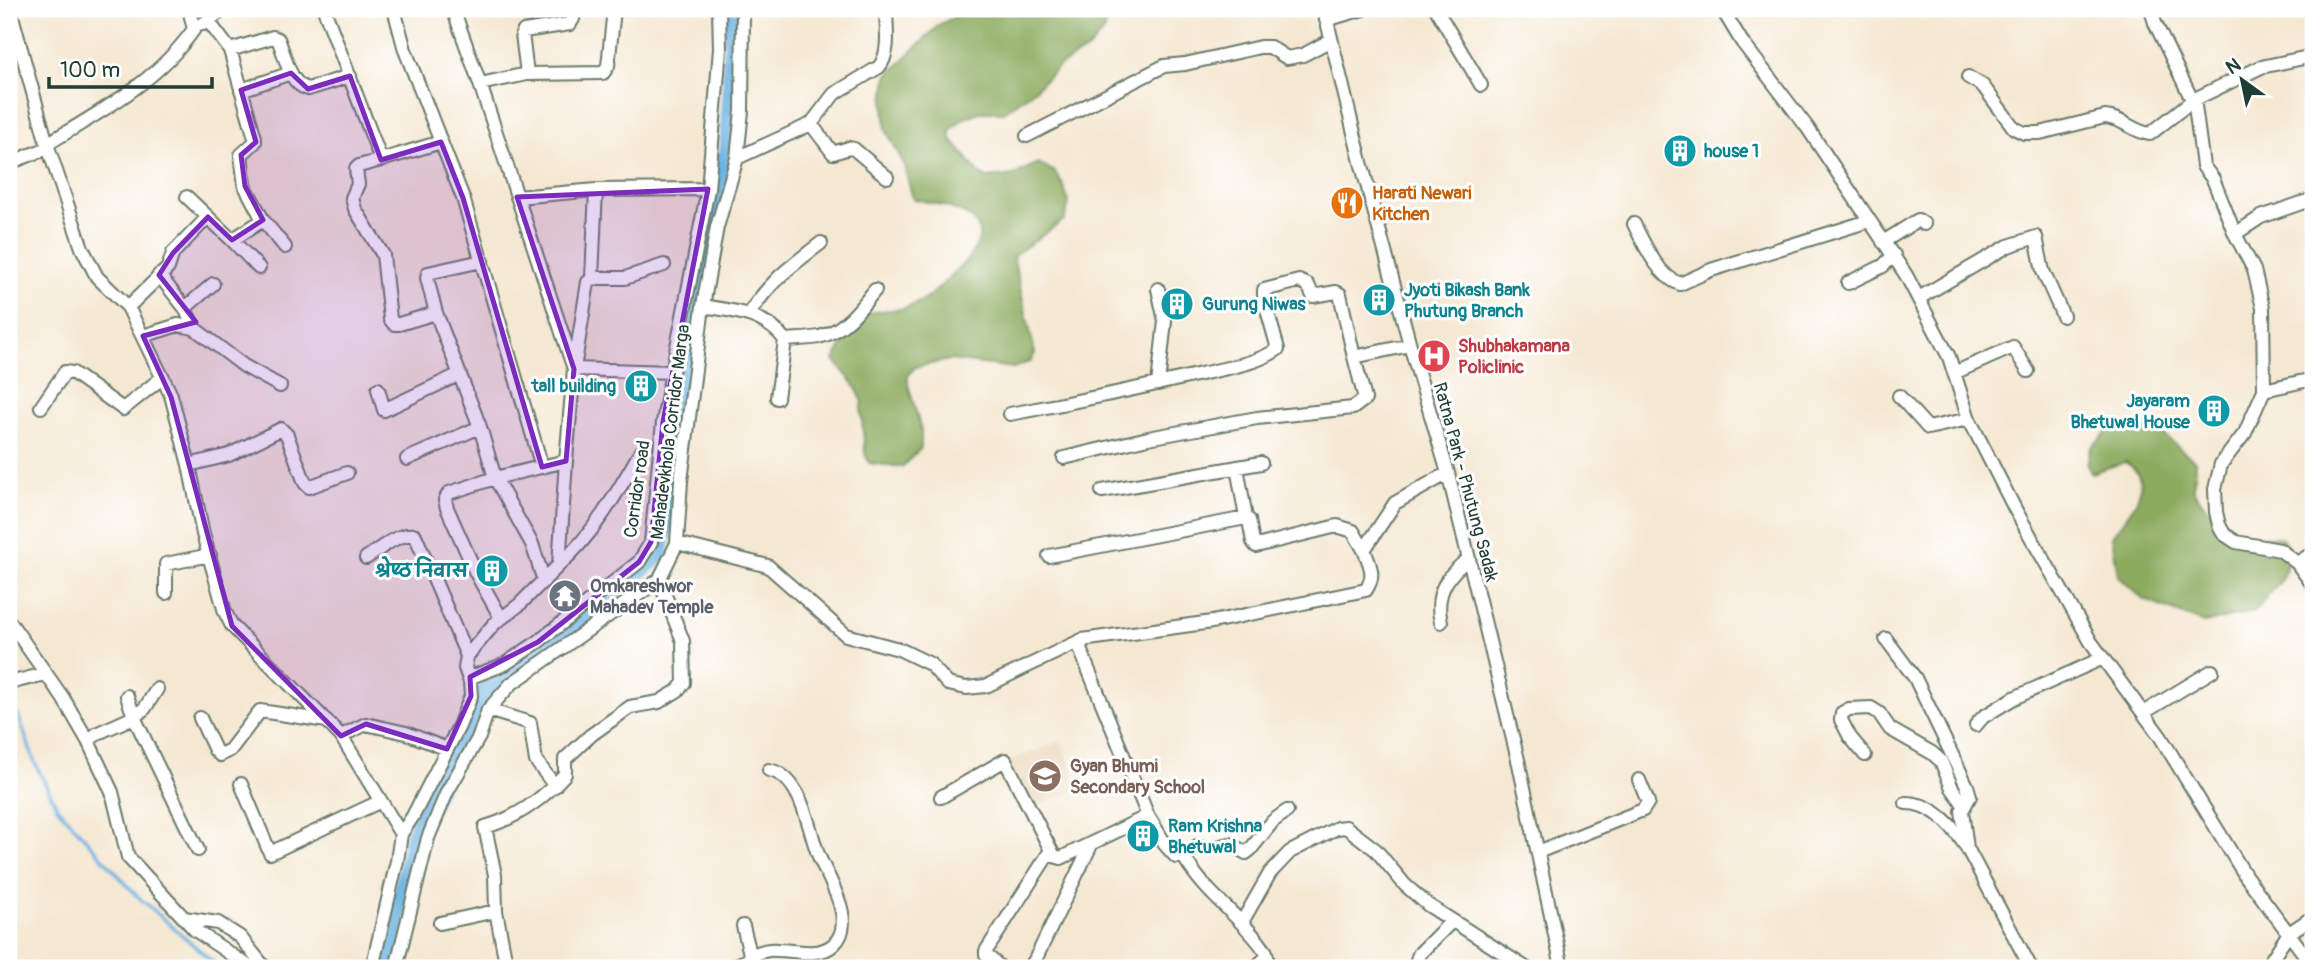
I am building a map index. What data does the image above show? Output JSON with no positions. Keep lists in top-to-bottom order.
{
  "streets": {
    "street": ["Mahadevkhola Corridor Marga", "Ratna Park - Phutung Sadak", "Corridor road"]
  },
  "places": {
    "building": [
      "house 1",
      "Jyoti Bikash Bank Phutung Branch",
      "Gurung Niwas",
      "tall building",
      "Jayaram Bhetuwal House",
      "श्रेष्ठ निवास",
      "Ram Krishna Bhetuwal"
    ],
    "restaurant": ["Harati Newari Kitchen"],
    "hospital": ["Shubhakamana Policlinic"],
    "temple": ["Omkareshwor Mahadev Temple"],
    "school or university": ["Gyan Bhumi Secondary School"]
  },
  "scale_bar": "100 m",
  "north": "top left"
}
